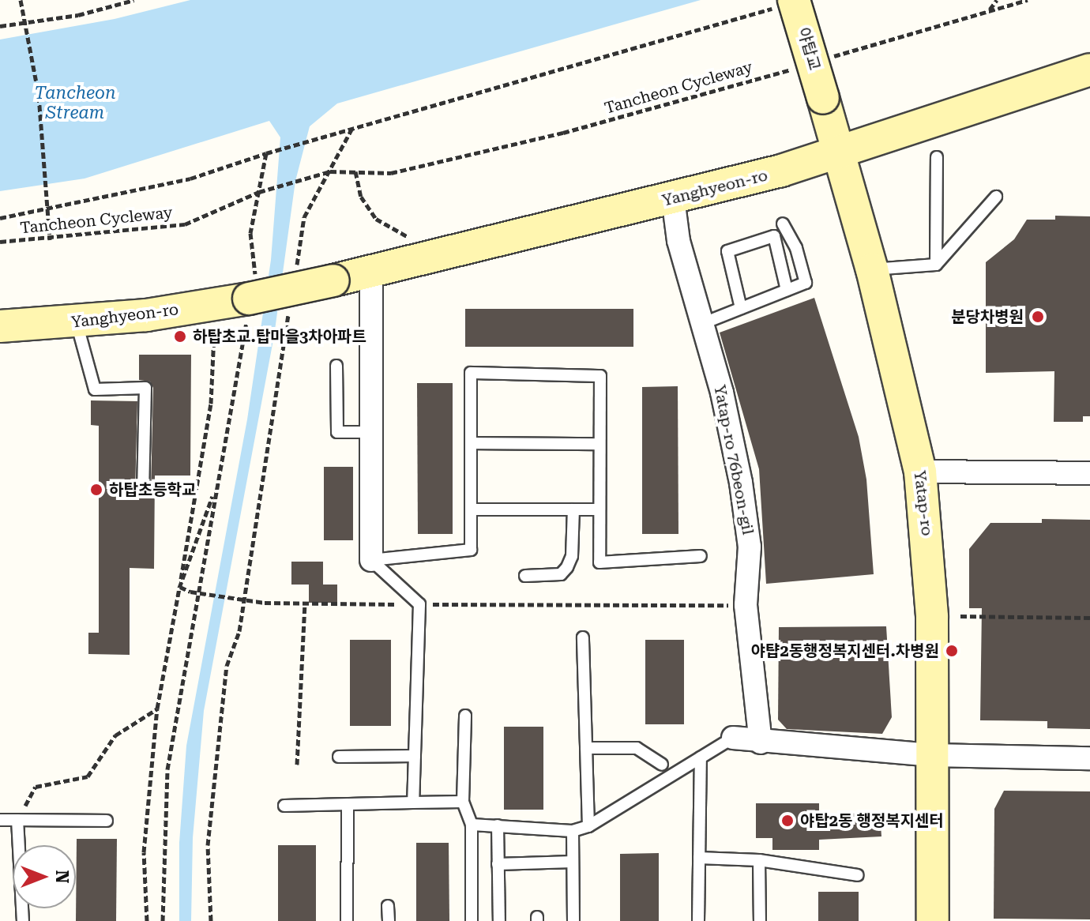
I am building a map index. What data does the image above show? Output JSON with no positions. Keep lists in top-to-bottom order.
{
  "streets": {
    "main road": ["야탑교", "Yanghyeon-ro", "Yatap-ro"],
    "street": ["Yatap-ro 76beon-gil"],
    "path": ["Tancheon Cycleway"]
  },
  "crossings": [
    ["야탑교", "Yatap-ro"],
    ["Yanghyeon-ro", "Yatap-ro 76beon-gil"],
    ["Yanghyeon-ro", "Yatap-ro"]
  ],
  "water": ["Tancheon Stream"],
  "places": [
    "분당차병원",
    "하탑초교.탑마을3차아파트",
    "하탑초등학교",
    "야턉2동행정복지센터.차병원",
    "야탑2동 행정복지센터"
  ],
  "north": "right"
}
